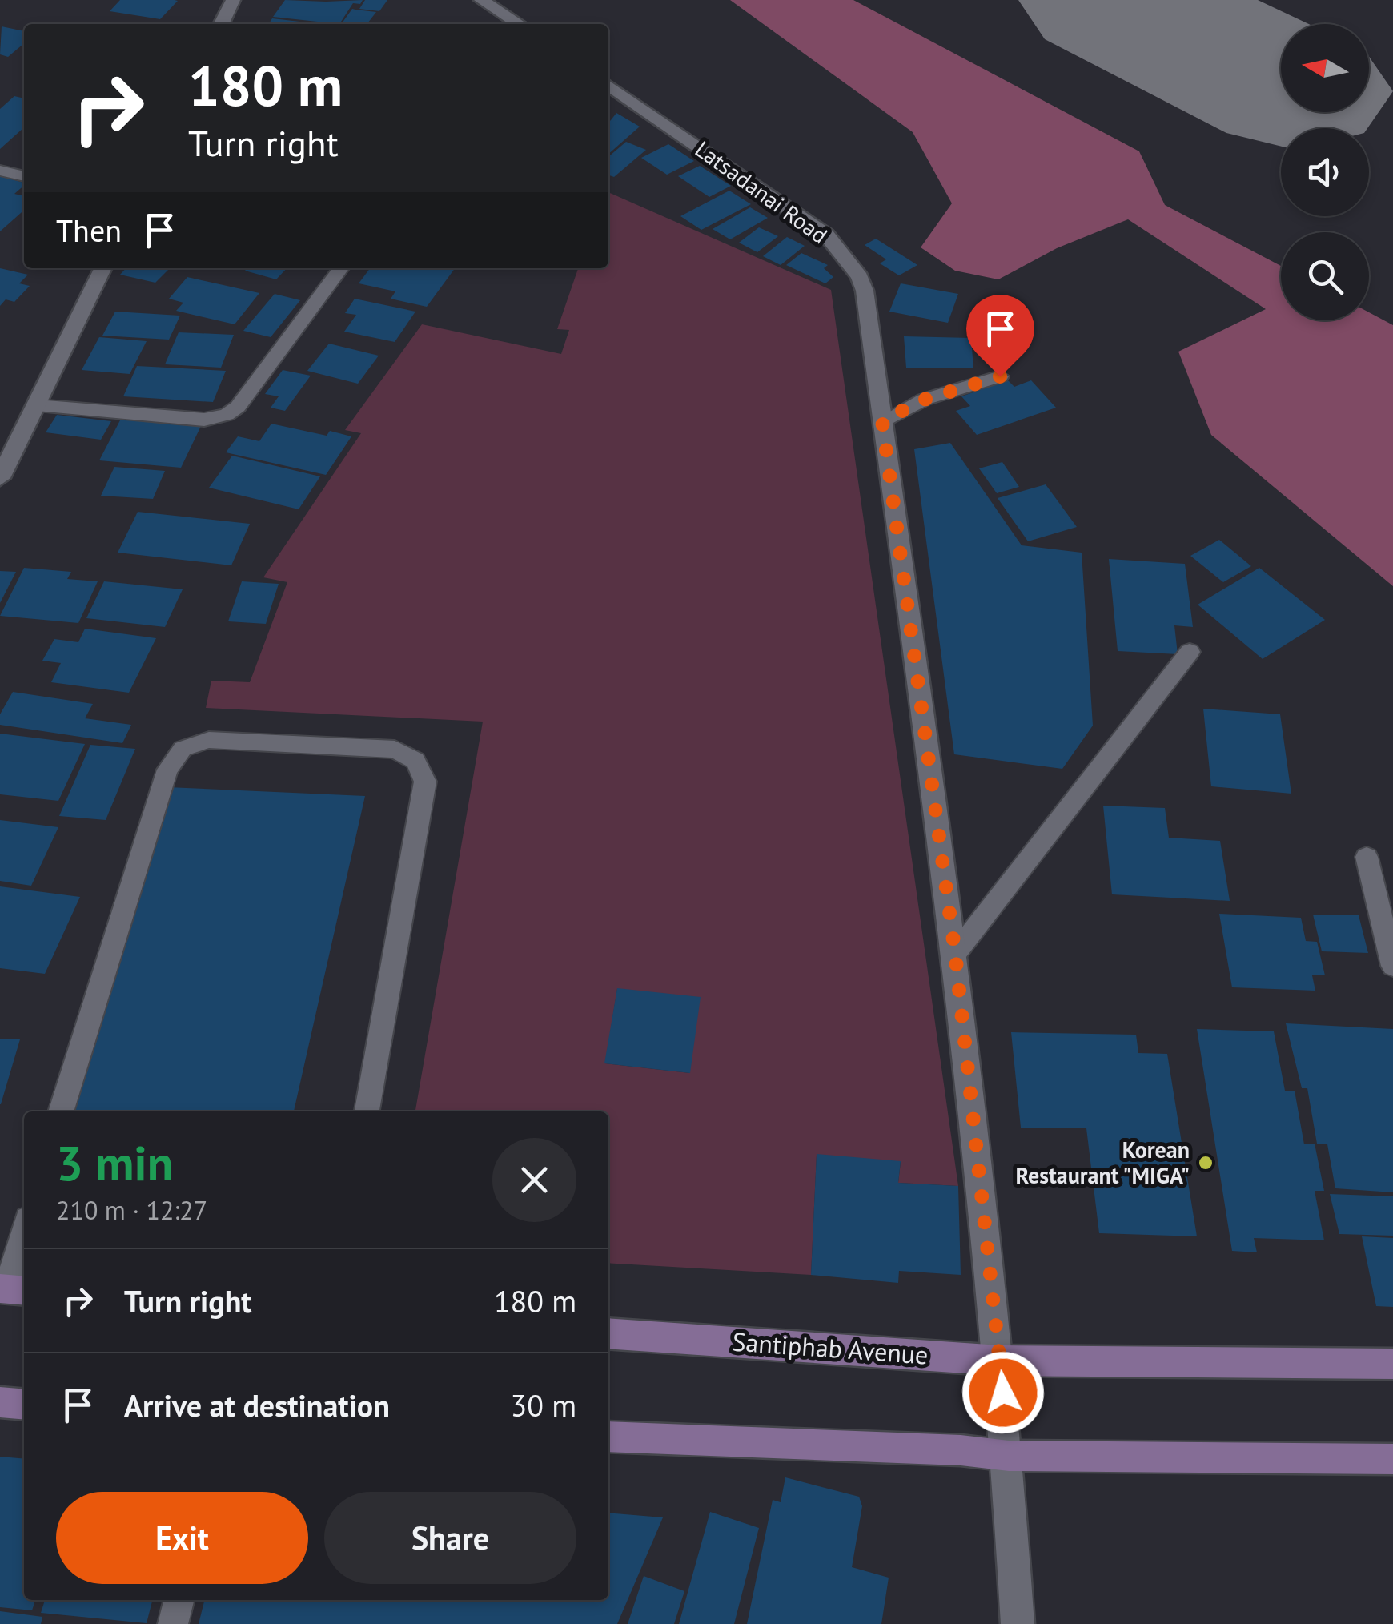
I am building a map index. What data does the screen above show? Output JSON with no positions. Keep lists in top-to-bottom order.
{
  "streets": {
    "street": ["Latsadanai Road", "Santiphab Avenue"]
  },
  "crossings": [
    ["Latsadanai Road", "Santiphab Avenue"]
  ],
  "places": ["Korean Restaurant \"MIGA\""],
  "north": "left",
  "page": {
    "turn": ["180 m", "Turn right"],
    "then": "Then",
    "heading": ["3 min", "210 m · 12:27"],
    "list": [
      {
        "name": "Turn right",
        "value": "180 m"
      },
      {
        "name": "Arrive at destination",
        "value": "30 m"
      }
    ],
    "buttons": ["Exit", "Share"]
  }
}
